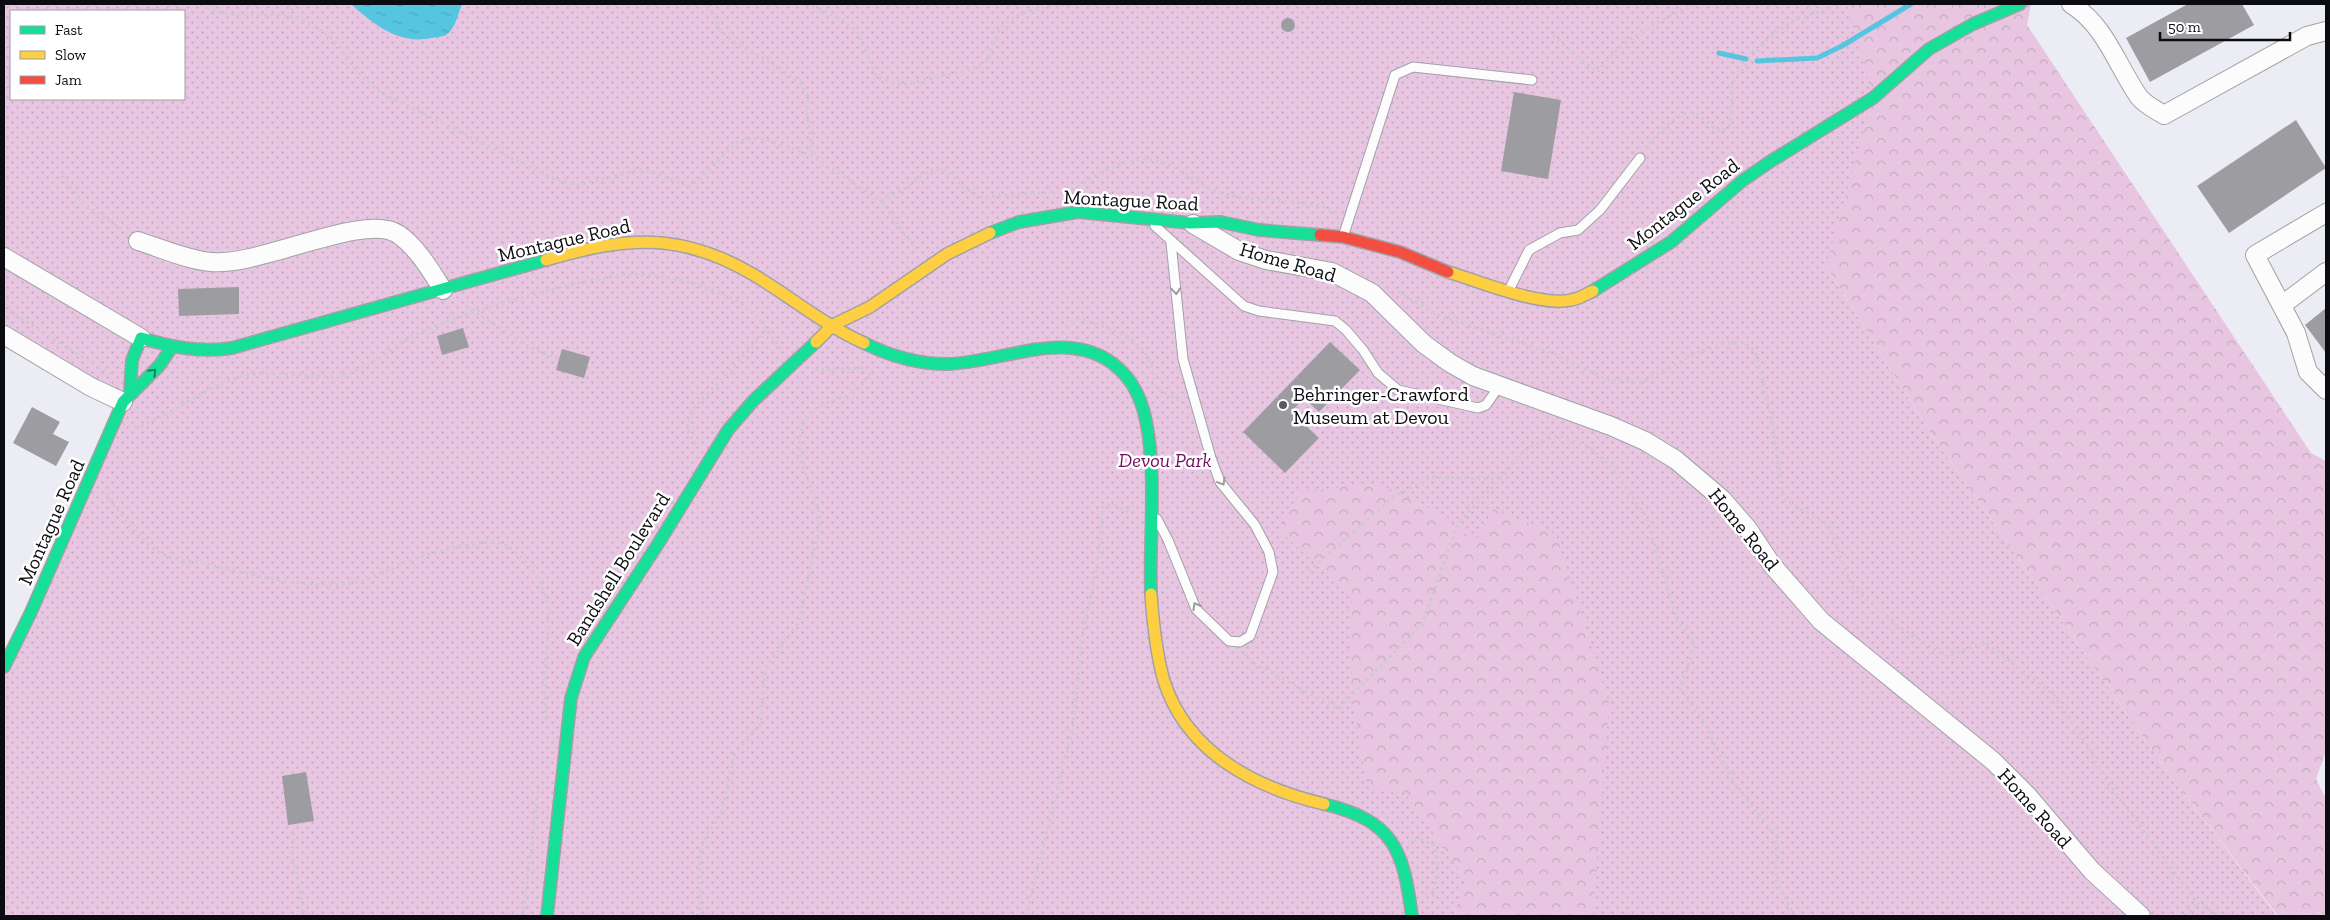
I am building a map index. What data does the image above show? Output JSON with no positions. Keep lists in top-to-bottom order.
{
  "streets": {
    "street": ["Montague Road", "Home Road", "Bandshell Boulevard"]
  },
  "crossings": [
    ["Montague Road", "Home Road"],
    ["Montague Road", "Bandshell Boulevard"]
  ],
  "parks": ["Devou Park"],
  "places": ["Behringer-Crawford Museum at Devou"],
  "legend": ["Fast", "Slow", "Jam"],
  "scale_bar": "50 m"
}
